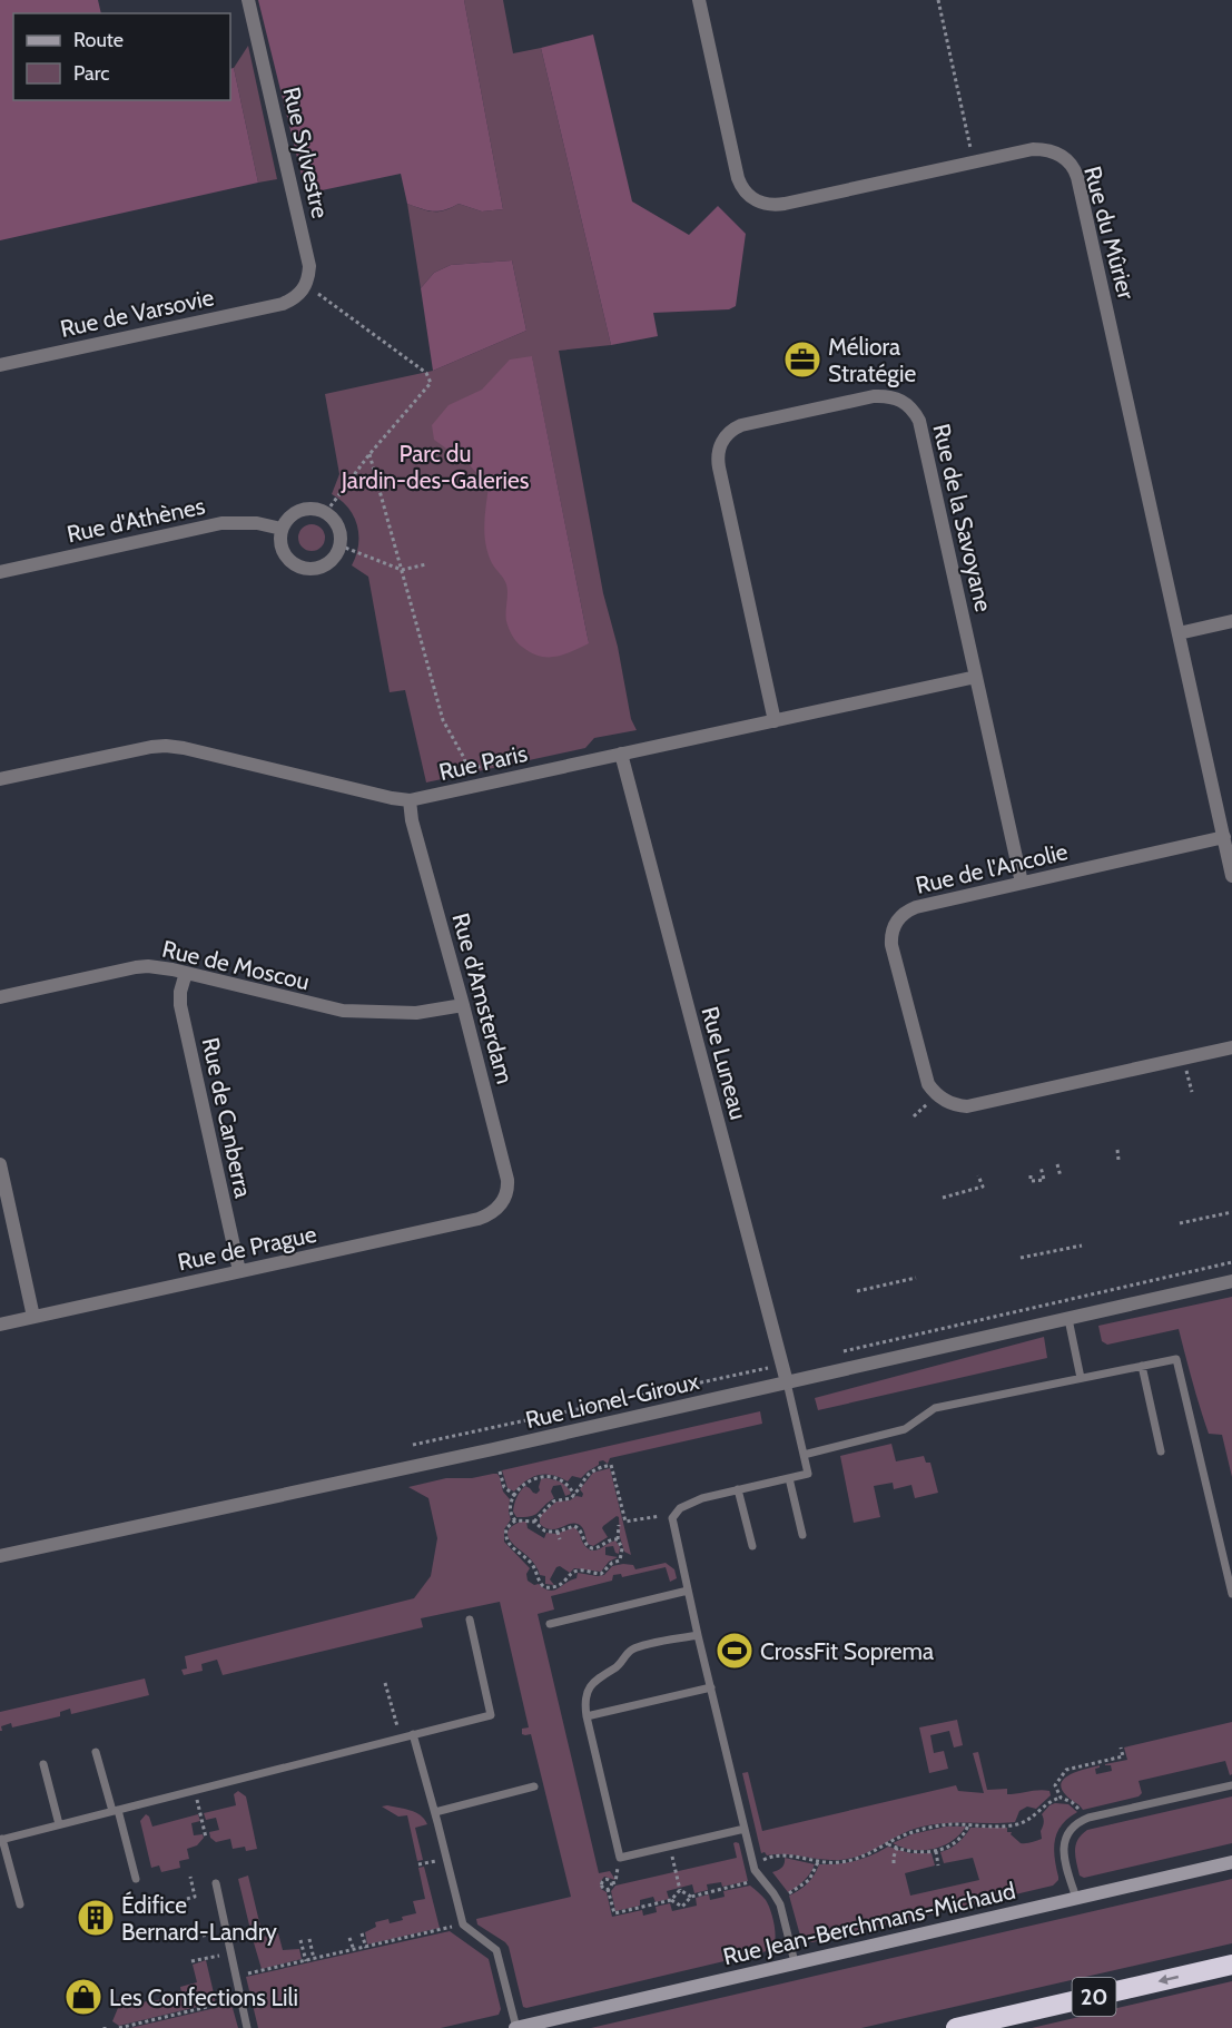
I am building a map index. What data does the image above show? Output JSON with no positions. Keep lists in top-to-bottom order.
{
  "streets": {
    "highway": ["20"],
    "street": [
      "Rue Sylvestre",
      "Rue du Mûrier",
      "Rue de Varsovie",
      "Rue de la Savoyane",
      "Rue d'Athènes",
      "Rue Paris",
      "Rue de l'Ancolie",
      "Rue de Moscou",
      "Rue d'Amsterdam",
      "Rue Luneau",
      "Rue de Canberra",
      "Rue de Prague",
      "Rue Lionel-Giroux",
      "Rue Jean-Berchmans-Michaud"
    ]
  },
  "crossings": [
    ["Rue Sylvestre", "Rue de Varsovie"],
    ["Rue du Mûrier", "Rue de l'Ancolie"],
    ["Rue de la Savoyane", "Rue Paris"],
    ["Rue de la Savoyane", "Rue de l'Ancolie"],
    ["Rue Paris", "Rue d'Amsterdam"],
    ["Rue Paris", "Rue Luneau"],
    ["Rue de Moscou", "Rue d'Amsterdam"],
    ["Rue de Moscou", "Rue de Canberra"],
    ["Rue d'Amsterdam", "Rue de Prague"],
    ["Rue Luneau", "Rue Lionel-Giroux"],
    ["Rue de Canberra", "Rue de Prague"]
  ],
  "parks": ["Parc du Jardin-des-Galeries"],
  "places": {
    "office": ["Méliora Stratégie"],
    "sports": ["CrossFit Soprema"],
    "building": ["Édifice Bernard-Landry"],
    "shop": ["Les Confections Lili"]
  },
  "legend": ["Route", "Parc"]
}
